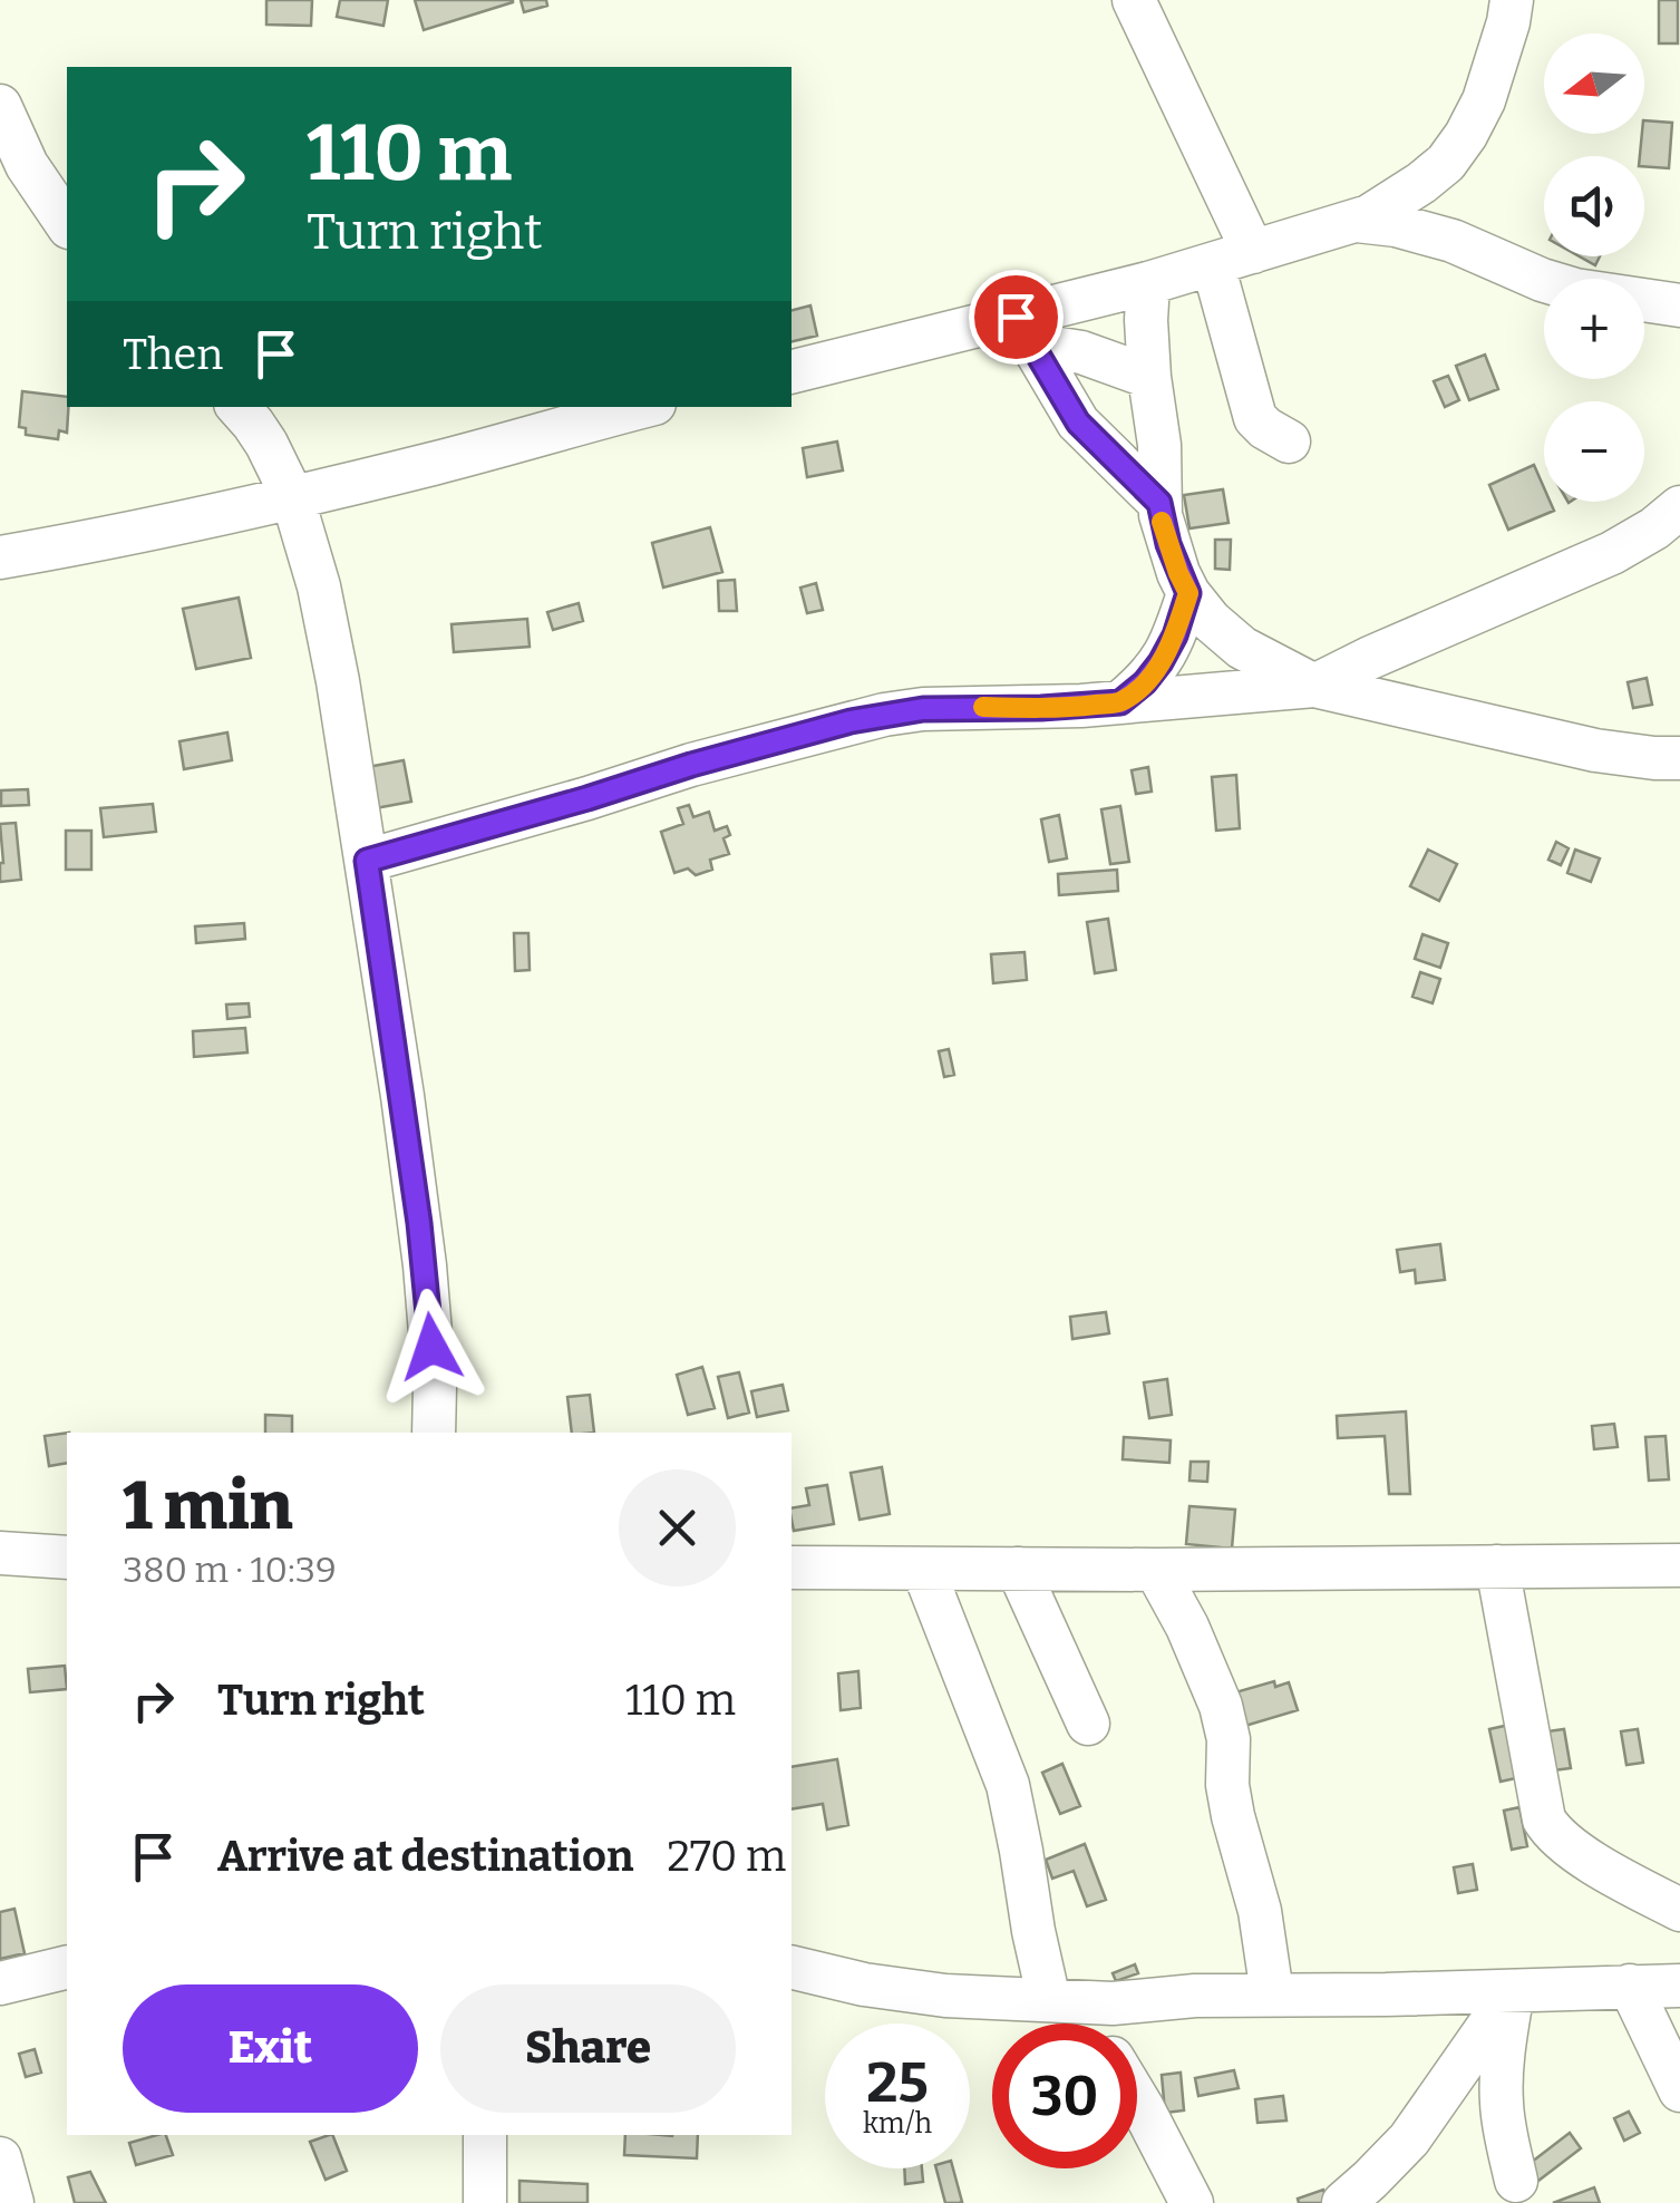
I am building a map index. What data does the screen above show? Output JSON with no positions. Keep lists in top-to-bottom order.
{
  "north": "left",
  "page": {
    "map_buttons": ["+", "−"],
    "turn": ["110 m", "Turn right"],
    "then": "Then",
    "heading": ["1 min", "380 m · 10:39"],
    "list": [
      {
        "name": "Turn right",
        "value": "110 m"
      },
      {
        "name": "Arrive at destination",
        "value": "270 m"
      }
    ],
    "buttons": ["Exit", "Share"],
    "speed": "25 km/h",
    "limit": "30"
  }
}
